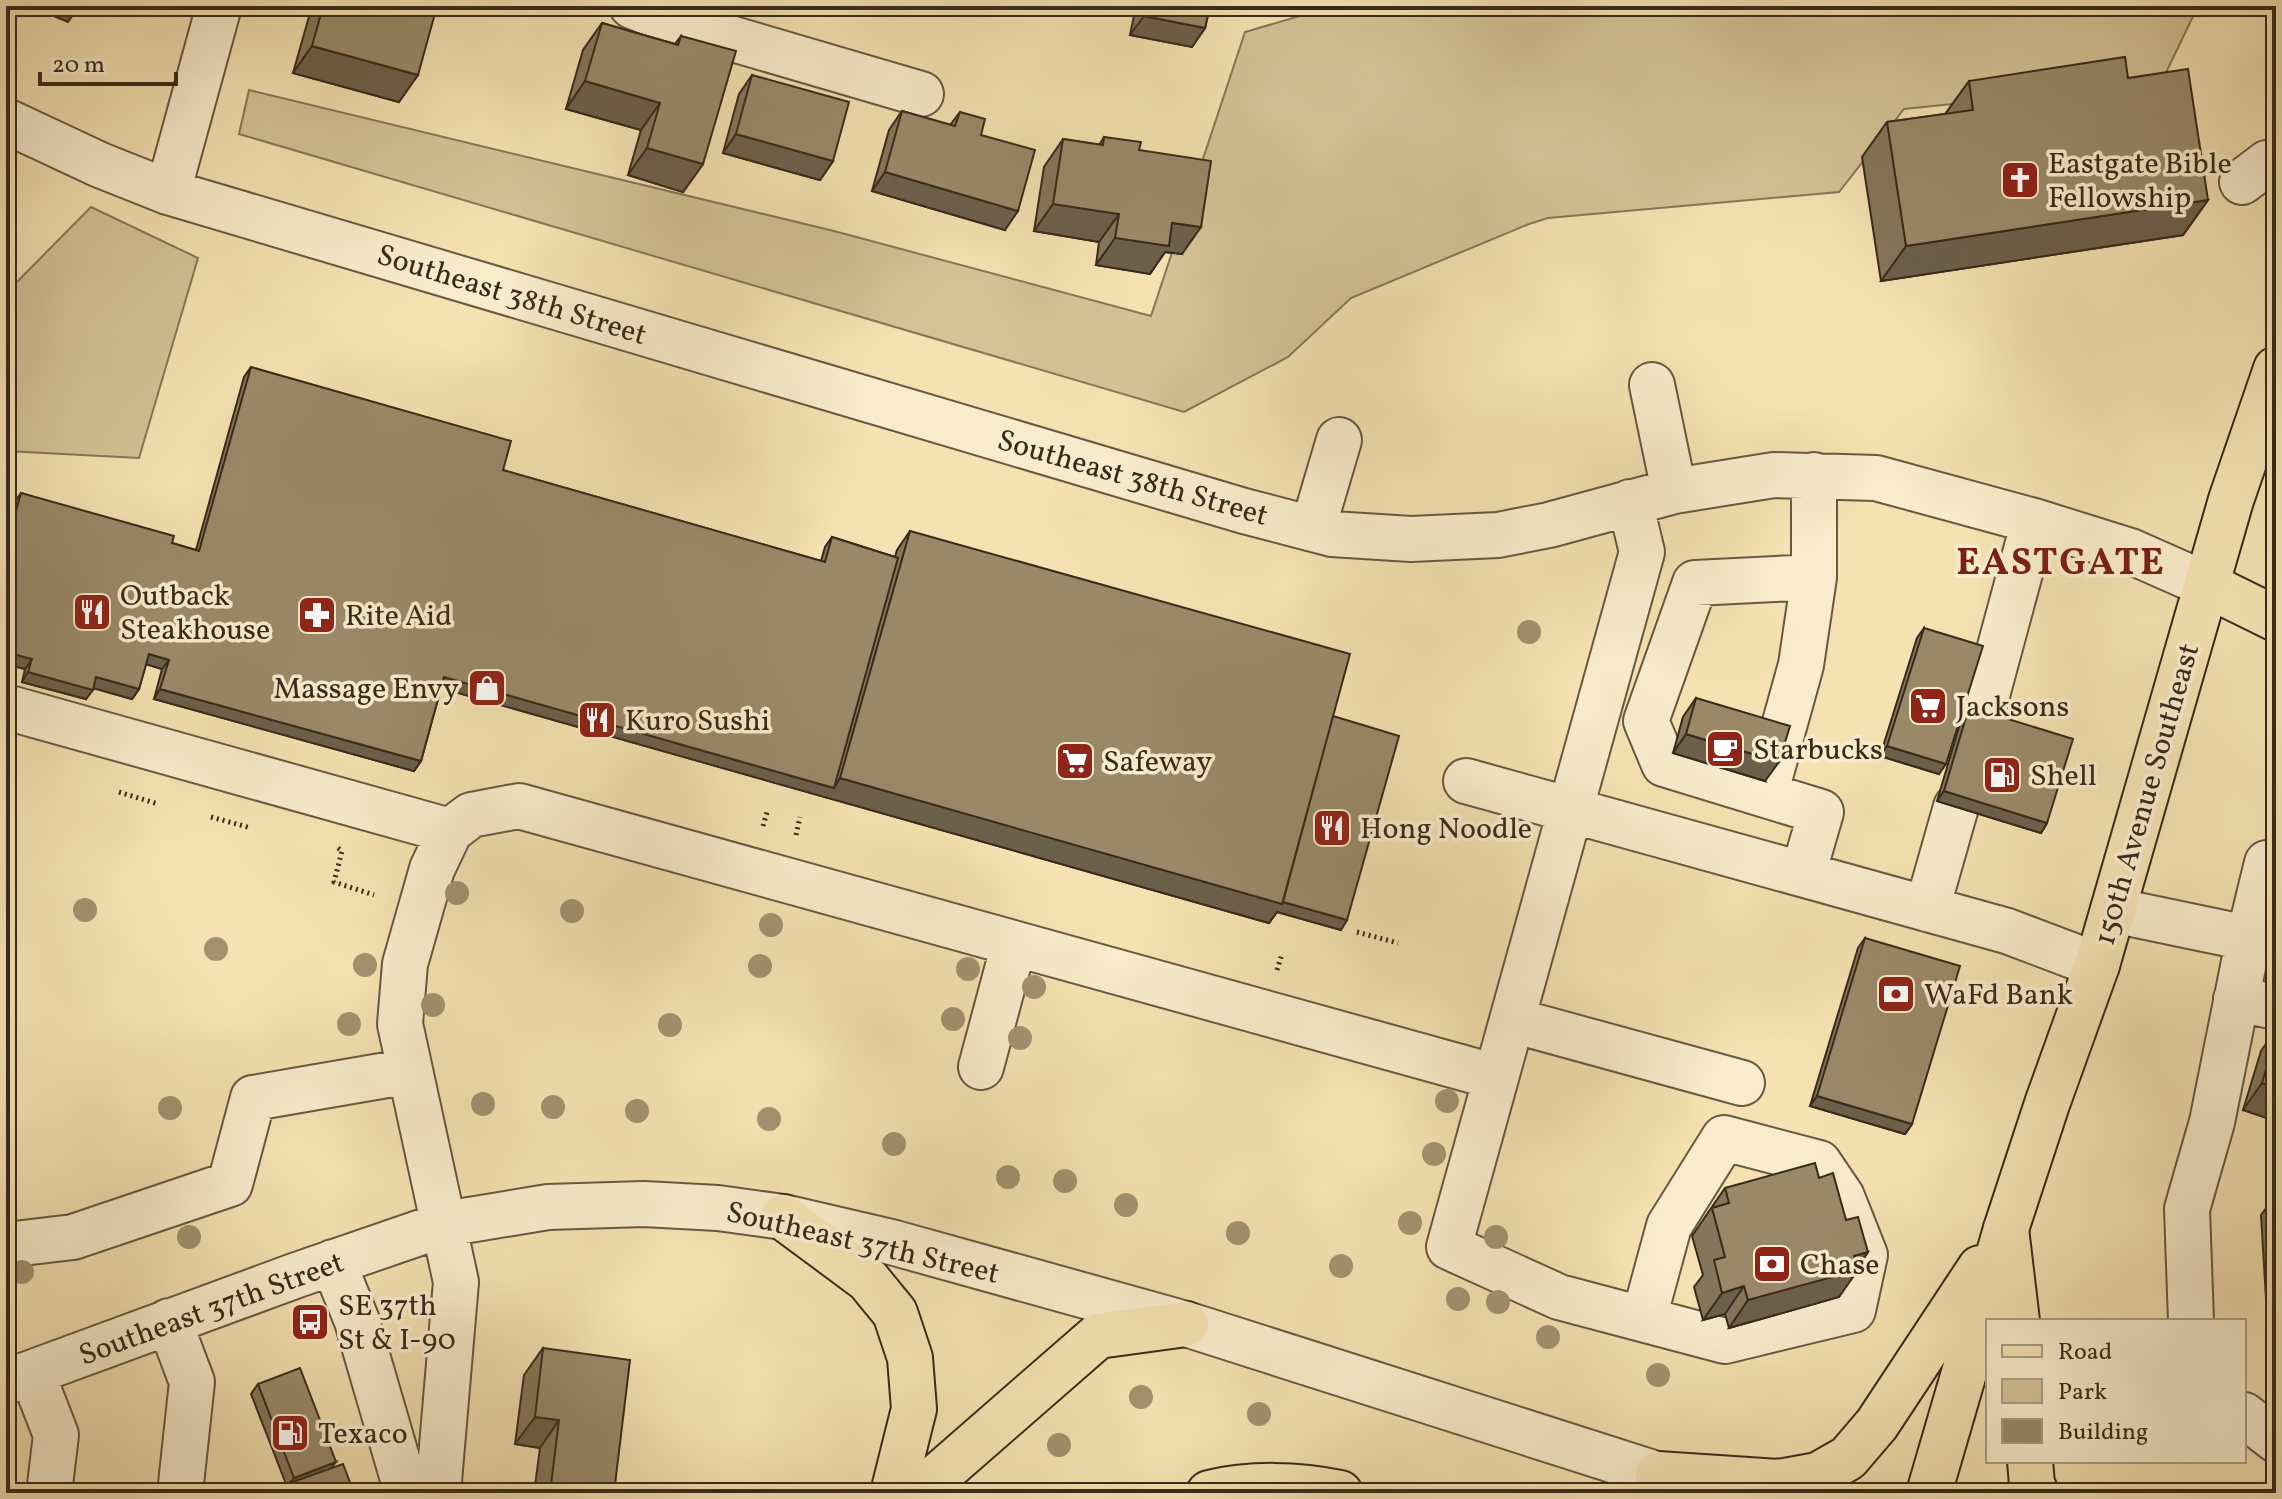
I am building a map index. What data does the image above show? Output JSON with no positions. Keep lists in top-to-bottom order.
{
  "streets": {
    "main road": ["Southeast 38th Street", "150th Avenue Southeast"],
    "street": ["Southeast 37th Street"]
  },
  "crossings": [
    ["Southeast 38th Street", "150th Avenue Southeast"]
  ],
  "districts": ["EASTGATE"],
  "places": {
    "church": ["Eastgate Bible Fellowship"],
    "restaurant": ["Outback Steakhouse", "Kuro Sushi", "Hong Noodle"],
    "pharmacy": ["Rite Aid"],
    "shop": ["Massage Envy"],
    "supermarket": ["Jacksons", "Safeway"],
    "cafe": ["Starbucks"],
    "fuel station": ["Shell", "Texaco"],
    "bank": ["WaFd Bank", "Chase"],
    "bus stop": ["SE 37th St & I-90"]
  },
  "legend": ["Road", "Park", "Building"],
  "scale_bar": "20 m"
}
